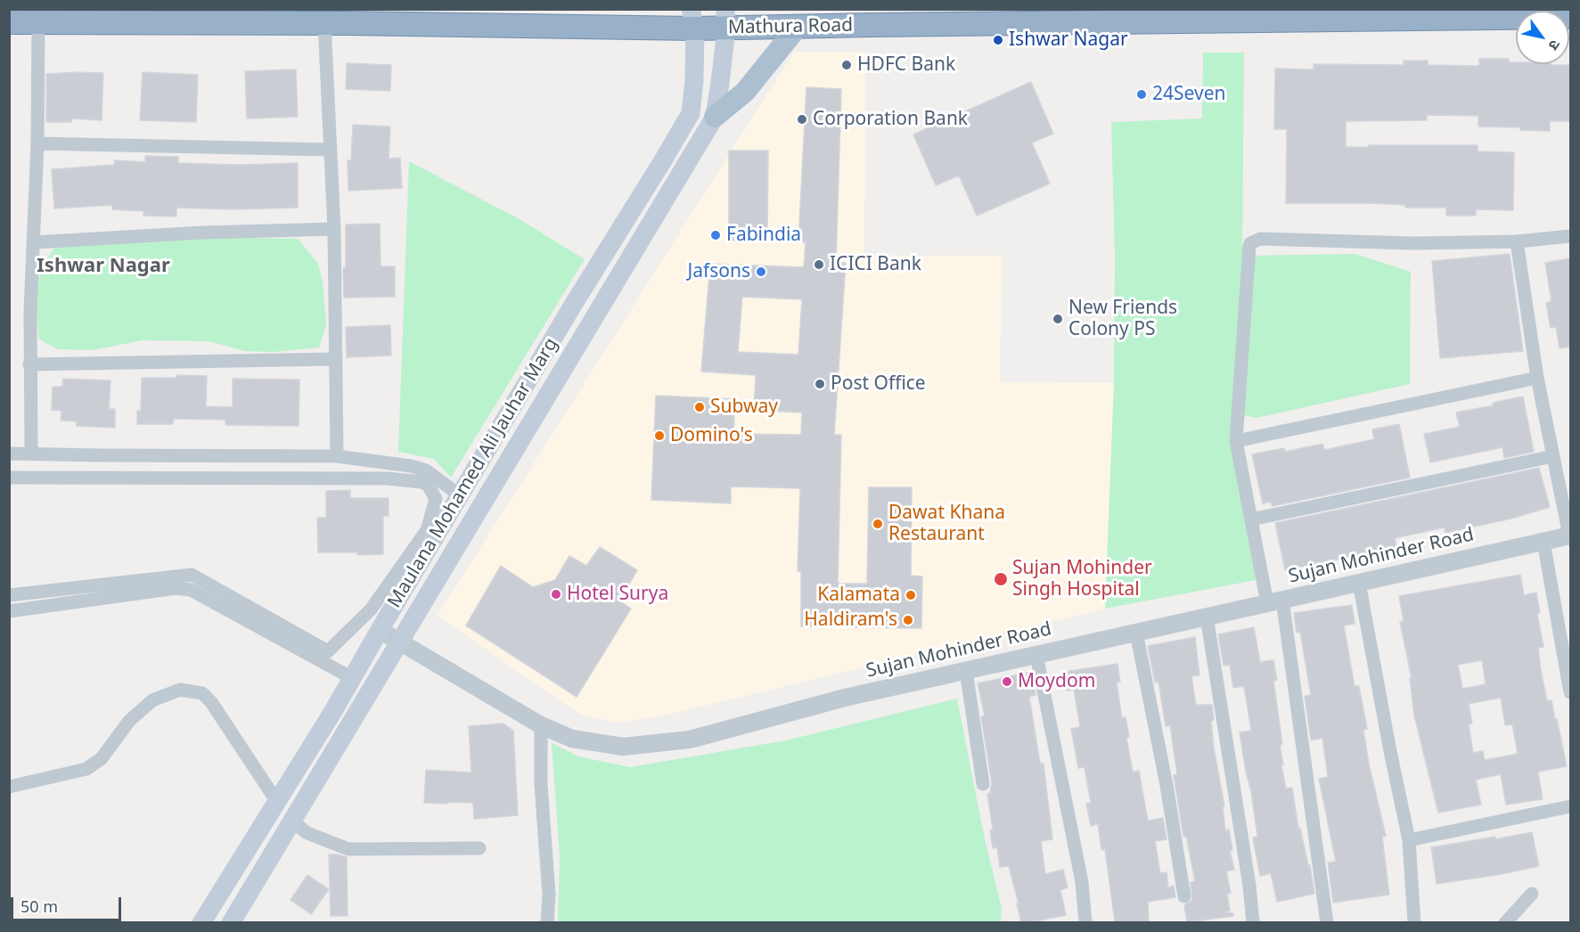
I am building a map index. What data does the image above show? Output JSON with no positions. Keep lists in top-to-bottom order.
{
  "streets": {
    "highway": ["Mathura Road"],
    "main road": ["Maulana Mohamed Ali Jauhar Marg"],
    "street": ["Sujan Mohinder Road"]
  },
  "crossings": [
    ["Mathura Road", "Maulana Mohamed Ali Jauhar Marg"],
    ["Maulana Mohamed Ali Jauhar Marg", "Sujan Mohinder Road"]
  ],
  "districts": ["Ishwar Nagar"],
  "places": [
    "Ishwar Nagar",
    "HDFC Bank",
    "24Seven",
    "Corporation Bank",
    "Fabindia",
    "ICICI Bank",
    "Jafsons",
    "New Friends Colony PS",
    "Post Office",
    "Subway",
    "Domino's",
    "Dawat Khana Restaurant",
    "Sujan Mohinder Singh Hospital",
    "Hotel Surya",
    "Kalamata",
    "Haldiram's",
    "Moydom"
  ],
  "scale_bar": "50 m",
  "north": "bottom right"
}
